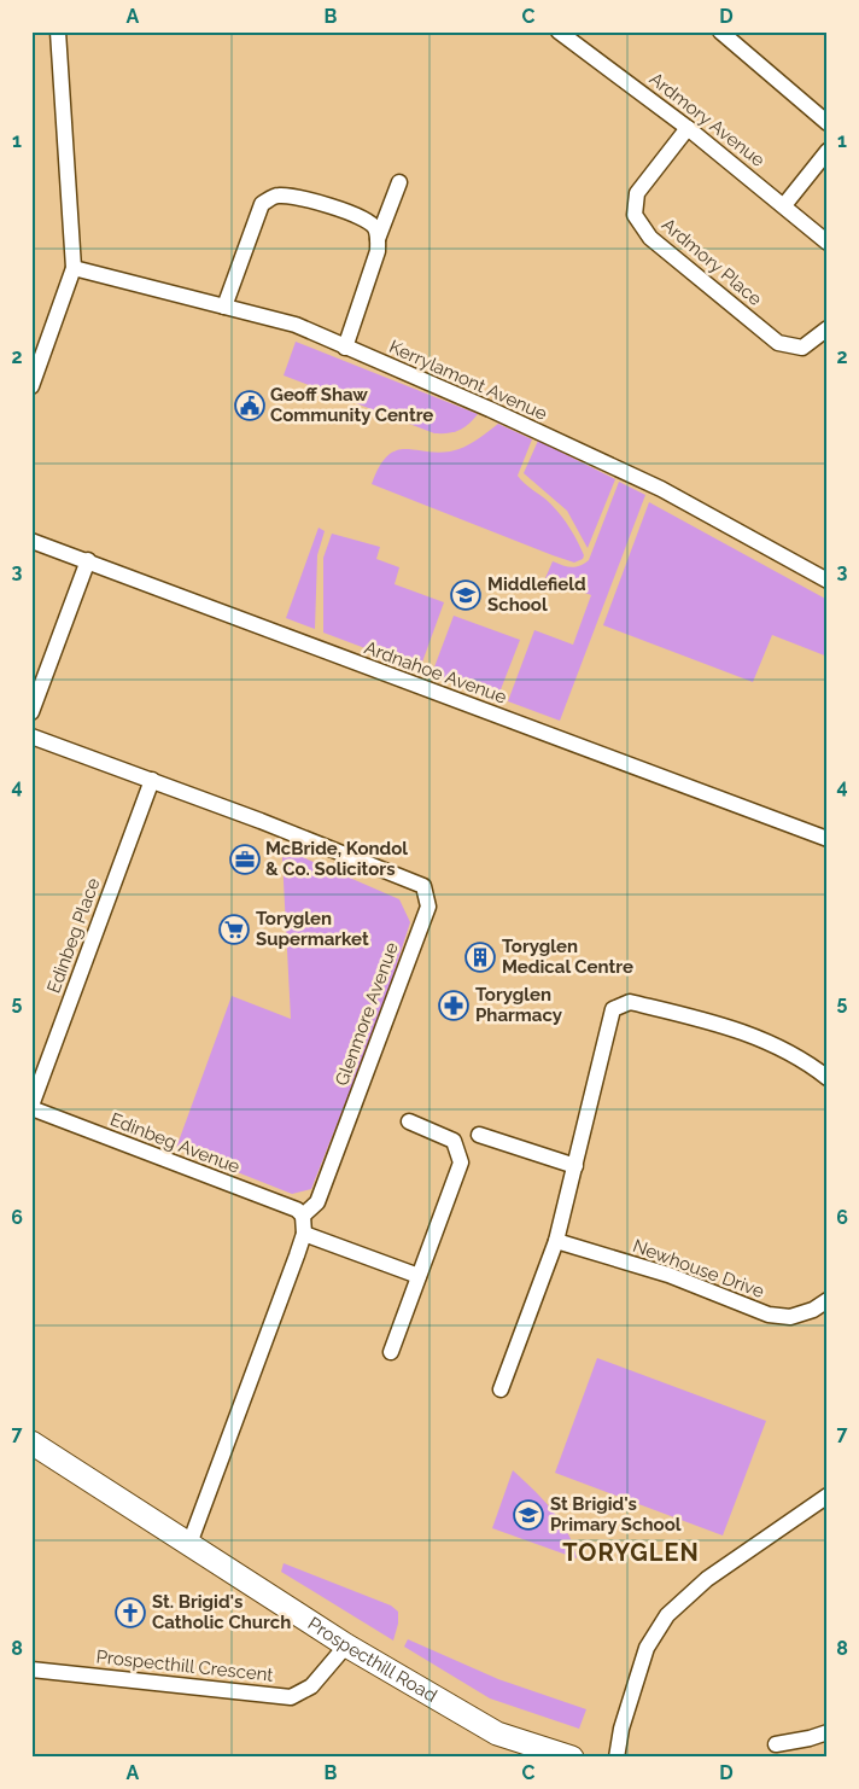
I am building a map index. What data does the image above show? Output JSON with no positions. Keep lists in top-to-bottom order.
{
  "streets": {
    "main road": ["Prospecthill Road"],
    "street": [
      "Ardmory Avenue",
      "Ardmory Place",
      "Kerrylamont Avenue",
      "Ardnahoe Avenue",
      "Edinbeg Place",
      "Glenmore Avenue",
      "Edinbeg Avenue",
      "Newhouse Drive",
      "Prospecthill Crescent"
    ]
  },
  "crossings": [
    ["Ardmory Avenue", "Ardmory Place"],
    ["Edinbeg Place", "Glenmore Avenue"],
    ["Edinbeg Place", "Edinbeg Avenue"],
    ["Glenmore Avenue", "Edinbeg Avenue"],
    ["Prospecthill Road", "Prospecthill Crescent"]
  ],
  "districts": ["TORYGLEN"],
  "places": {
    "public building": ["Geoff Shaw Community Centre"],
    "school or university": ["Middlefield School", "St Brigid's Primary School"],
    "office": ["McBride, Kondol & Co. Solicitors"],
    "supermarket": ["Toryglen Supermarket"],
    "building": ["Toryglen Medical Centre"],
    "pharmacy": ["Toryglen Pharmacy"],
    "church": ["St. Brigid's Catholic Church"]
  },
  "grid": {
    "columns": [
      "A",
      "B",
      "C",
      "D"
    ],
    "rows": [
      "1",
      "2",
      "3",
      "4",
      "5",
      "6",
      "7",
      "8"
    ]
  }
}
